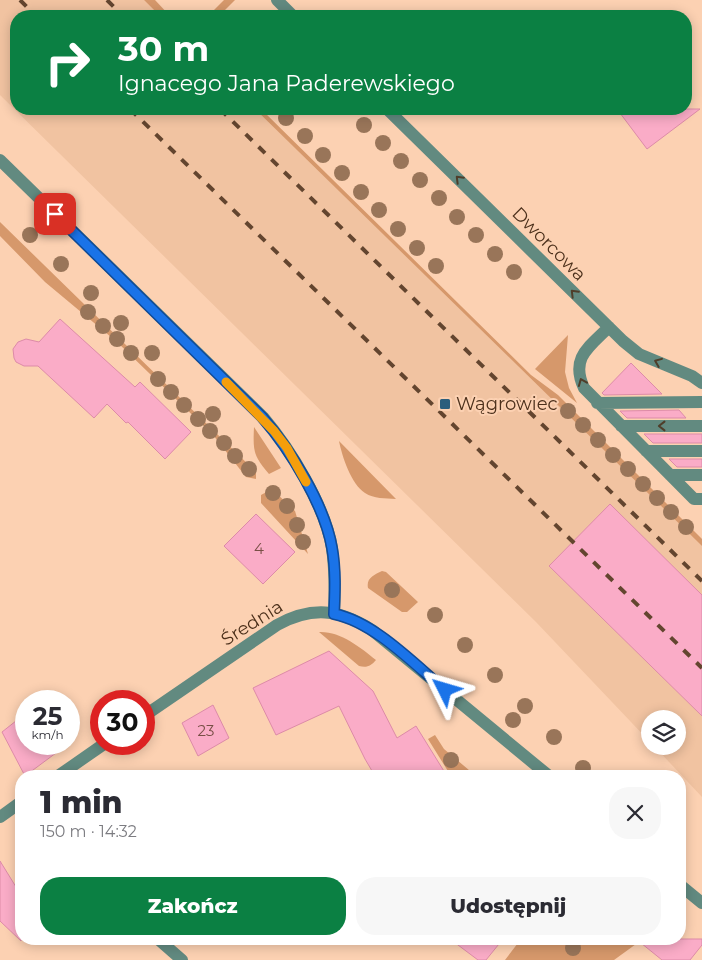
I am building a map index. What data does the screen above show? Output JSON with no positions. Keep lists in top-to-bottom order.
{
  "streets": {
    "street": ["Dworcowa", "Średnia"]
  },
  "one_way": ["Dworcowa"],
  "places": {
    "transit": ["Wągrowiec"]
  },
  "house_numbers": ["4", "23"],
  "page": {
    "turn": ["30 m", "Ignacego Jana Paderewskiego"],
    "speed": "25 km/h",
    "limit": "30",
    "heading": ["1 min", "150 m · 14:32"],
    "buttons": ["Zakończ", "Udostępnij"]
  }
}
